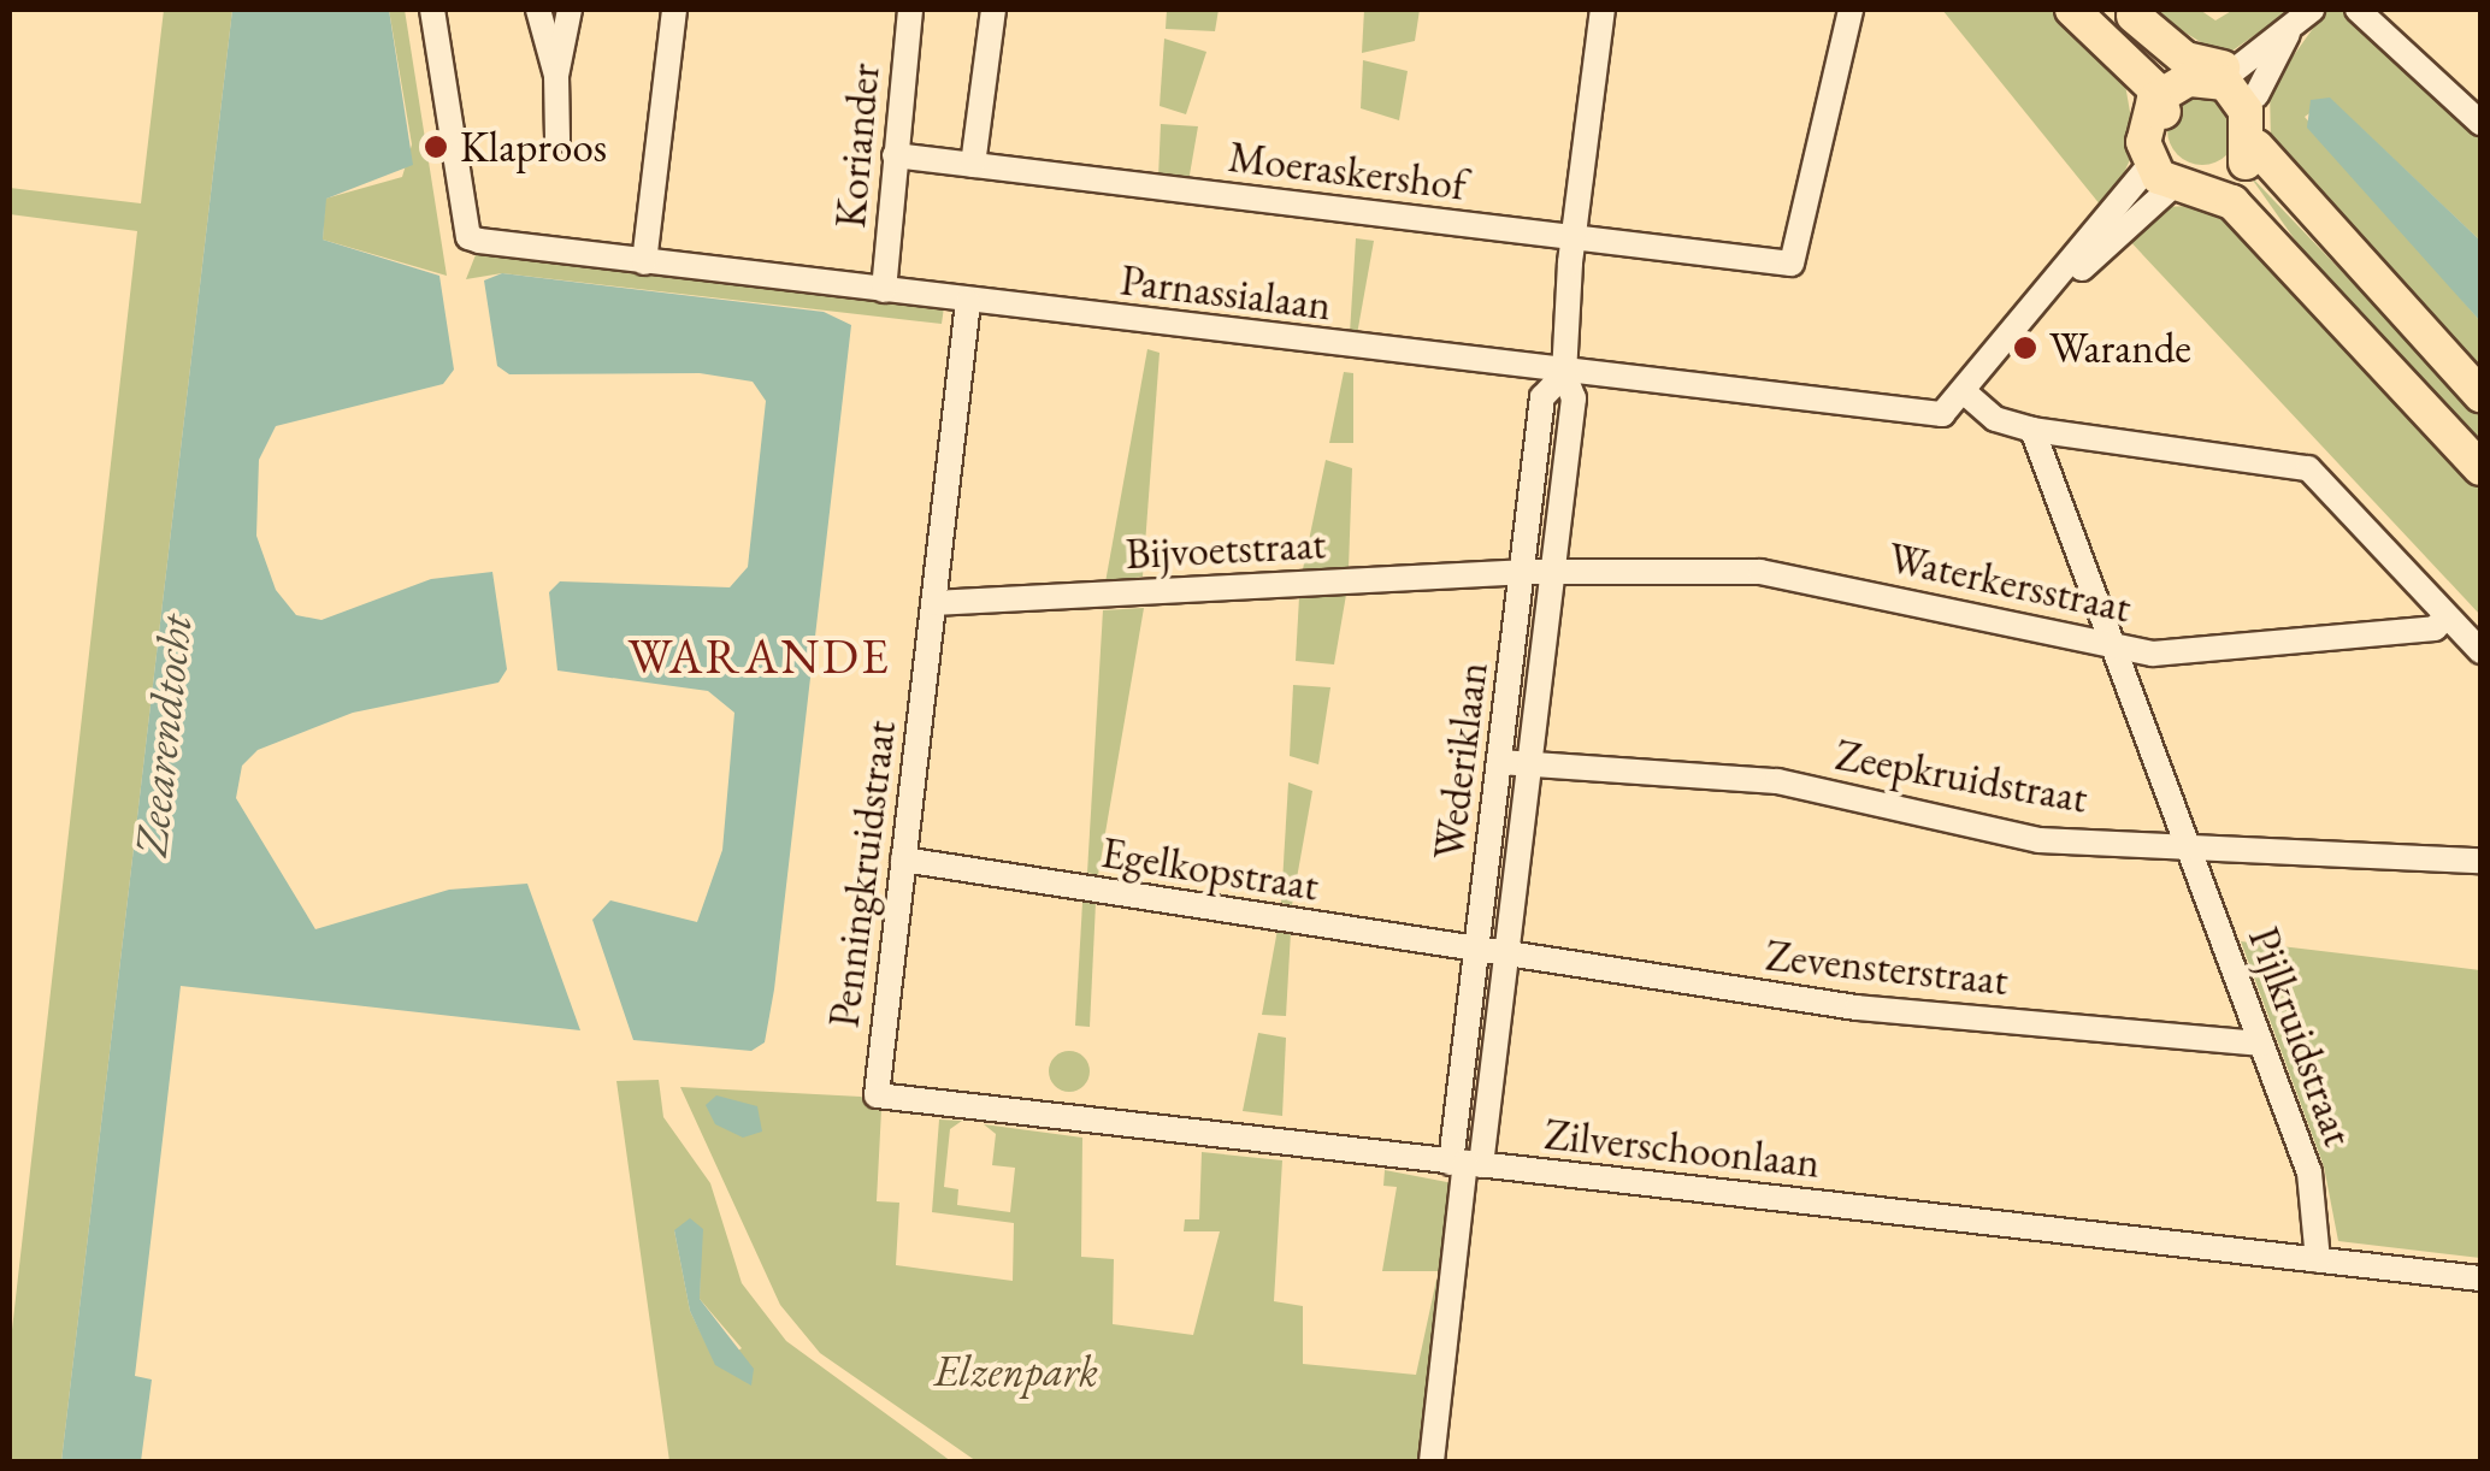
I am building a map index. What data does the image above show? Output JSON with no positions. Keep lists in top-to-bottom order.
{
  "streets": {
    "street": [
      "Koriander",
      "Moeraskershof",
      "Parnassialaan",
      "Bijvoetstraat",
      "Waterkersstraat",
      "Wederiklaan",
      "Zeepkruidstraat",
      "Egelkopstraat",
      "Penningkruidstraat",
      "Zevensterstraat",
      "Pijlkruidstraat",
      "Zilverschoonlaan"
    ]
  },
  "crossings": [
    ["Koriander", "Moeraskershof"],
    ["Koriander", "Parnassialaan"],
    ["Moeraskershof", "Wederiklaan"],
    ["Parnassialaan", "Wederiklaan"],
    ["Parnassialaan", "Penningkruidstraat"],
    ["Bijvoetstraat", "Waterkersstraat"],
    ["Bijvoetstraat", "Wederiklaan"],
    ["Bijvoetstraat", "Penningkruidstraat"],
    ["Waterkersstraat", "Wederiklaan"],
    ["Waterkersstraat", "Pijlkruidstraat"],
    ["Wederiklaan", "Zeepkruidstraat"],
    ["Wederiklaan", "Egelkopstraat"],
    ["Wederiklaan", "Zevensterstraat"],
    ["Wederiklaan", "Zilverschoonlaan"],
    ["Zeepkruidstraat", "Pijlkruidstraat"],
    ["Egelkopstraat", "Penningkruidstraat"],
    ["Egelkopstraat", "Zevensterstraat"],
    ["Penningkruidstraat", "Zilverschoonlaan"],
    ["Zevensterstraat", "Pijlkruidstraat"],
    ["Pijlkruidstraat", "Zilverschoonlaan"]
  ],
  "districts": ["WARANDE"],
  "water": ["Zeearendtocht"],
  "parks": ["Elzenpark"],
  "places": ["Klaproos", "Warande"]
}
